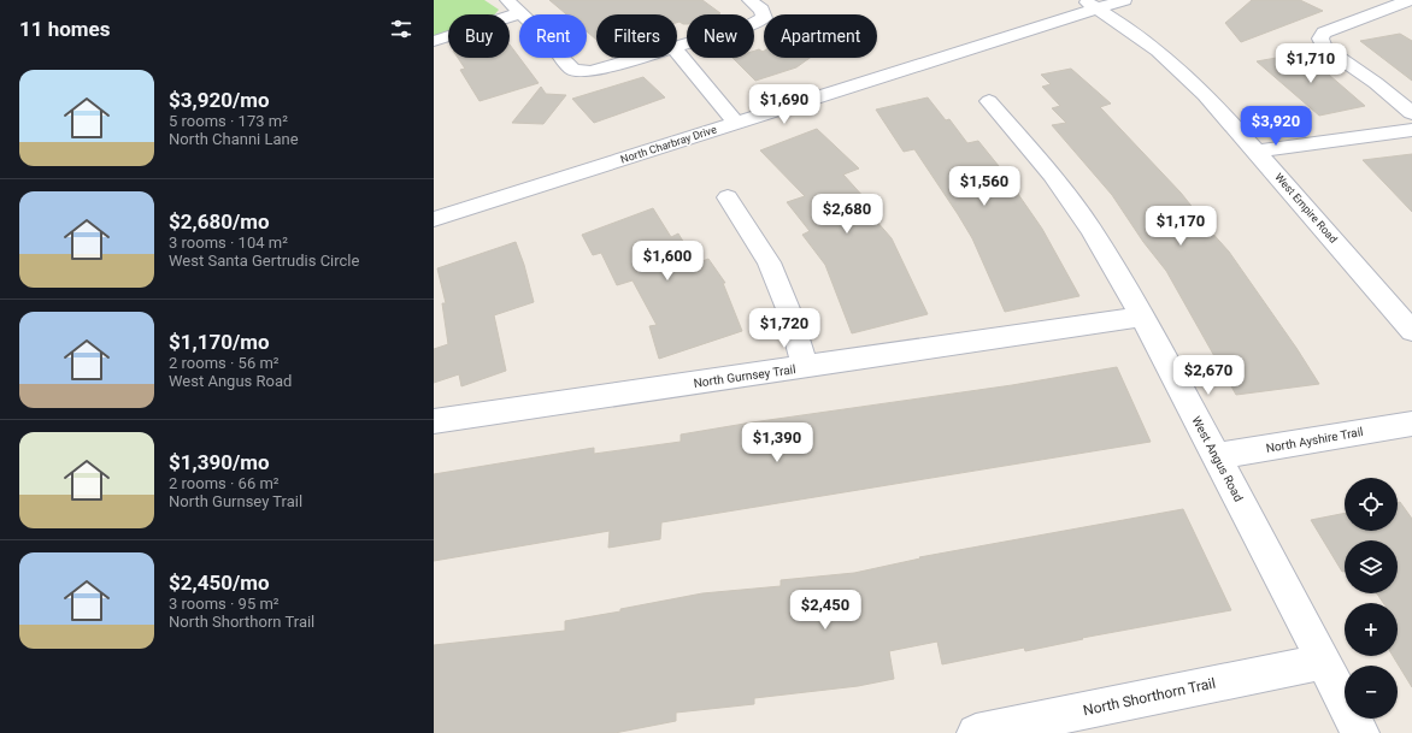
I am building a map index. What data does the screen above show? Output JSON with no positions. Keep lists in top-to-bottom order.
{
  "streets": {
    "street": [
      "North Charbray Drive",
      "West Empire Road",
      "North Gurnsey Trail",
      "North Ayshire Trail",
      "West Angus Road",
      "North Shorthorn Trail"
    ]
  },
  "crossings": [
    ["North Charbray Drive", "West Empire Road"],
    ["North Gurnsey Trail", "West Angus Road"],
    ["North Ayshire Trail", "West Angus Road"],
    ["West Angus Road", "North Shorthorn Trail"]
  ],
  "page": {
    "heading": "11 homes",
    "chip": [
      "Buy",
      "Rent",
      "Filters",
      "New",
      "Apartment"
    ],
    "price": [
      "$1,710",
      "$1,690",
      "$3,920",
      "$1,560",
      "$2,680",
      "$1,170",
      "$1,600",
      "$1,720",
      "$2,670",
      "$1,390",
      "$2,450"
    ],
    "list": [
      {
        "name": "$3,920/mo",
        "note": "5 rooms · 173 m² · North Channi Lane"
      },
      {
        "name": "$2,680/mo",
        "note": "3 rooms · 104 m² · West Santa Gertrudis Circle"
      },
      {
        "name": "$1,170/mo",
        "note": "2 rooms · 56 m² · West Angus Road"
      },
      {
        "name": "$1,390/mo",
        "note": "2 rooms · 66 m² · North Gurnsey Trail"
      },
      {
        "name": "$2,450/mo",
        "note": "3 rooms · 95 m² · North Shorthorn Trail"
      }
    ],
    "map_buttons": ["+", "−"]
  }
}
